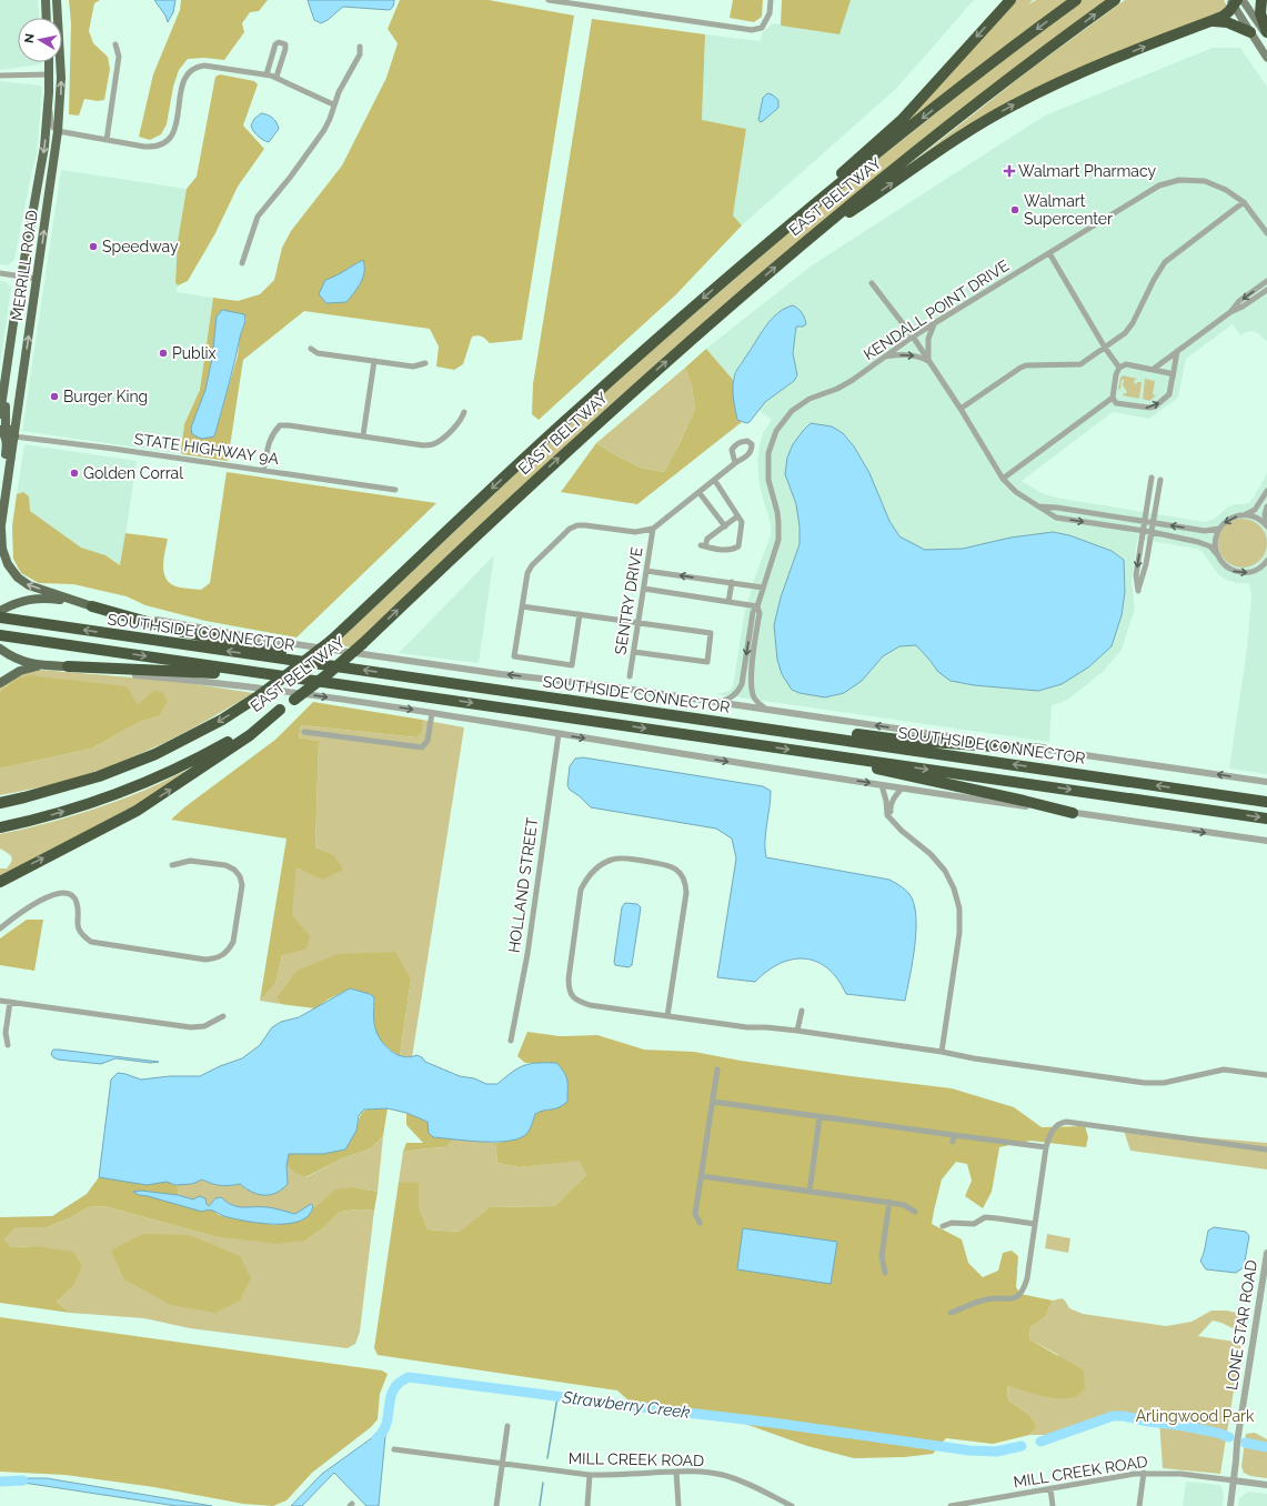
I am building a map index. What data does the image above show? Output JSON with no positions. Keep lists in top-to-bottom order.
{
  "streets": {
    "highway": ["EAST BELTWAY", "SOUTHSIDE CONNECTOR"],
    "main road": ["MERRILL ROAD"],
    "street": [
      "KENDALL POINT DRIVE",
      "STATE HIGHWAY 9A",
      "SENTRY DRIVE",
      "HOLLAND STREET",
      "LONE STAR ROAD",
      "MILL CREEK ROAD"
    ]
  },
  "crossings": [
    ["MERRILL ROAD", "STATE HIGHWAY 9A"],
    ["LONE STAR ROAD", "MILL CREEK ROAD"]
  ],
  "water": ["Strawberry Creek"],
  "parks": ["Arlingwood Park"],
  "places": {
    "health": ["Walmart Pharmacy"],
    "other": [
      "Walmart Supercenter",
      "Speedway",
      "Publix",
      "Burger King",
      "Golden Corral"
    ]
  },
  "north": "left"
}
